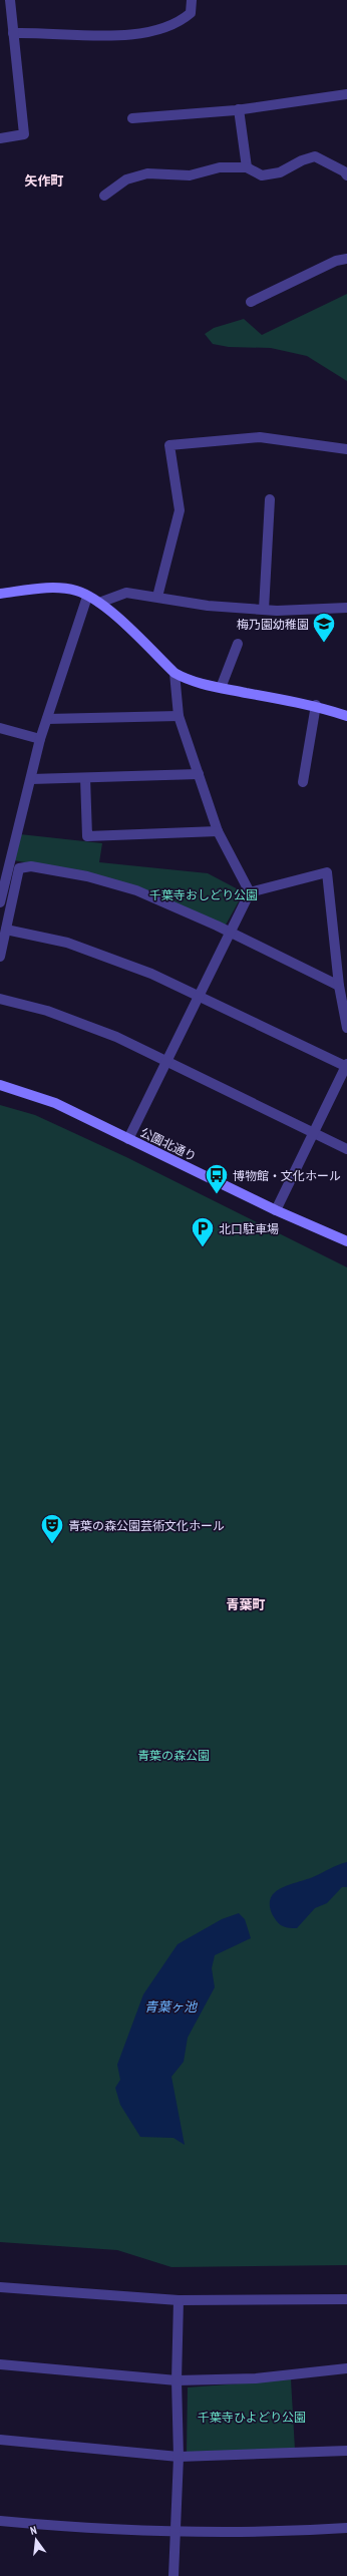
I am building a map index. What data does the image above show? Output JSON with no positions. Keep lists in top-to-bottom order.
{
  "streets": {
    "street": ["公園北通り"]
  },
  "districts": ["矢作町", "青葉町"],
  "water": ["青葉ヶ池"],
  "parks": ["千葉寺おしどり公園", "青葉の森公園", "千葉寺ひよどり公園"],
  "places": {
    "school or university": ["梅乃園幼稚園"],
    "bus stop": ["博物館・文化ホール"],
    "parking": ["北口駐車場"],
    "theatre": ["青葉の森公園芸術文化ホール"]
  },
  "north": "top"
}
